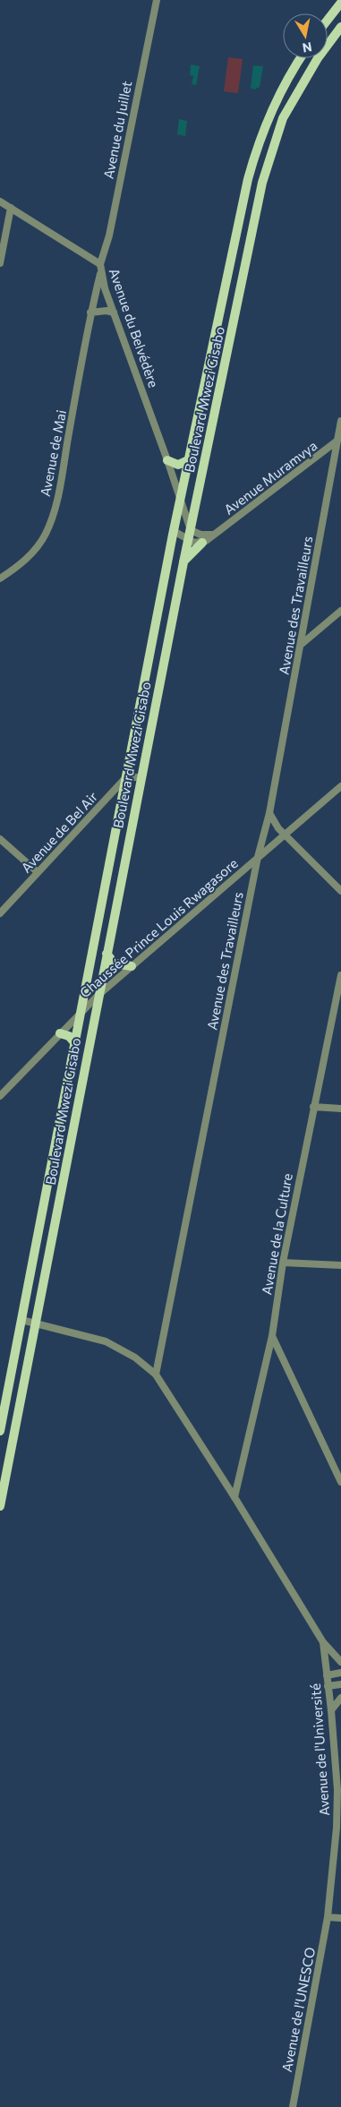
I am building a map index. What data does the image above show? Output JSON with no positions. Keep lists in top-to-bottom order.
{
  "streets": {
    "main road": ["Boulevard Mwezi Gisabo"],
    "street": [
      "Avenue du Juillet",
      "Avenue du Belvédère",
      "Avenue de Mai",
      "Avenue Muramvya",
      "Avenue des Travailleurs",
      "Avenue de Bel Air",
      "Chaussée Prince Louis Rwagasore",
      "Avenue de la Culture",
      "Avenue de l'Université",
      "Avenue de l'UNESCO"
    ]
  },
  "crossings": [
    ["Avenue du Juillet", "Avenue du Belvédère"],
    ["Avenue du Belvédère", "Boulevard Mwezi Gisabo"],
    ["Avenue du Belvédère", "Avenue de Mai"],
    ["Boulevard Mwezi Gisabo", "Avenue de Bel Air"],
    ["Boulevard Mwezi Gisabo", "Chaussée Prince Louis Rwagasore"],
    ["Avenue Muramvya", "Avenue des Travailleurs"],
    ["Avenue des Travailleurs", "Chaussée Prince Louis Rwagasore"],
    ["Avenue de l'Université", "Avenue de l'UNESCO"]
  ],
  "north": "bottom"
}
